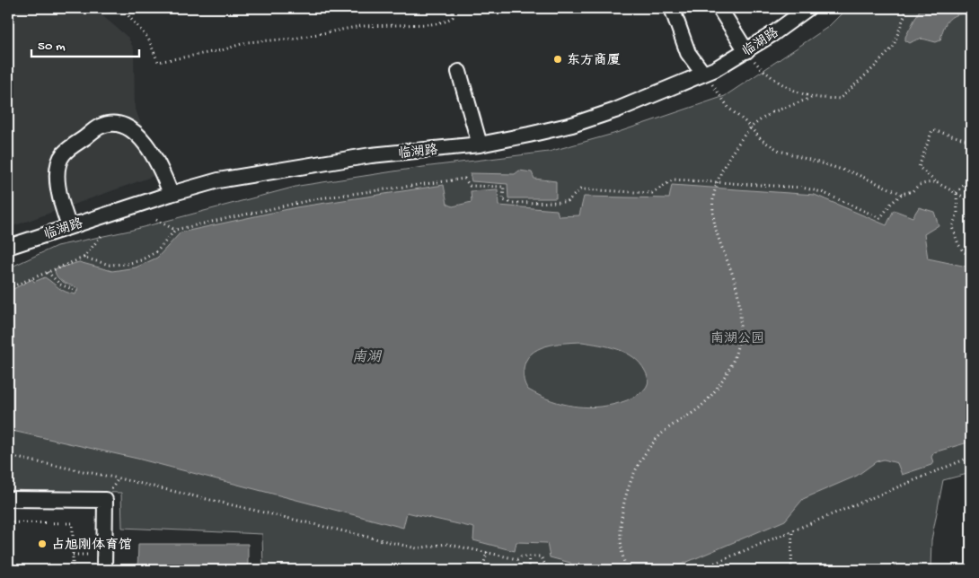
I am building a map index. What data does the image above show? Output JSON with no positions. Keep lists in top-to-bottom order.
{
  "streets": {
    "street": ["临湖路"]
  },
  "water": ["南湖"],
  "parks": ["南湖公园"],
  "places": ["东方商厦", "占旭刚体育馆"],
  "scale_bar": "50 m"
}
